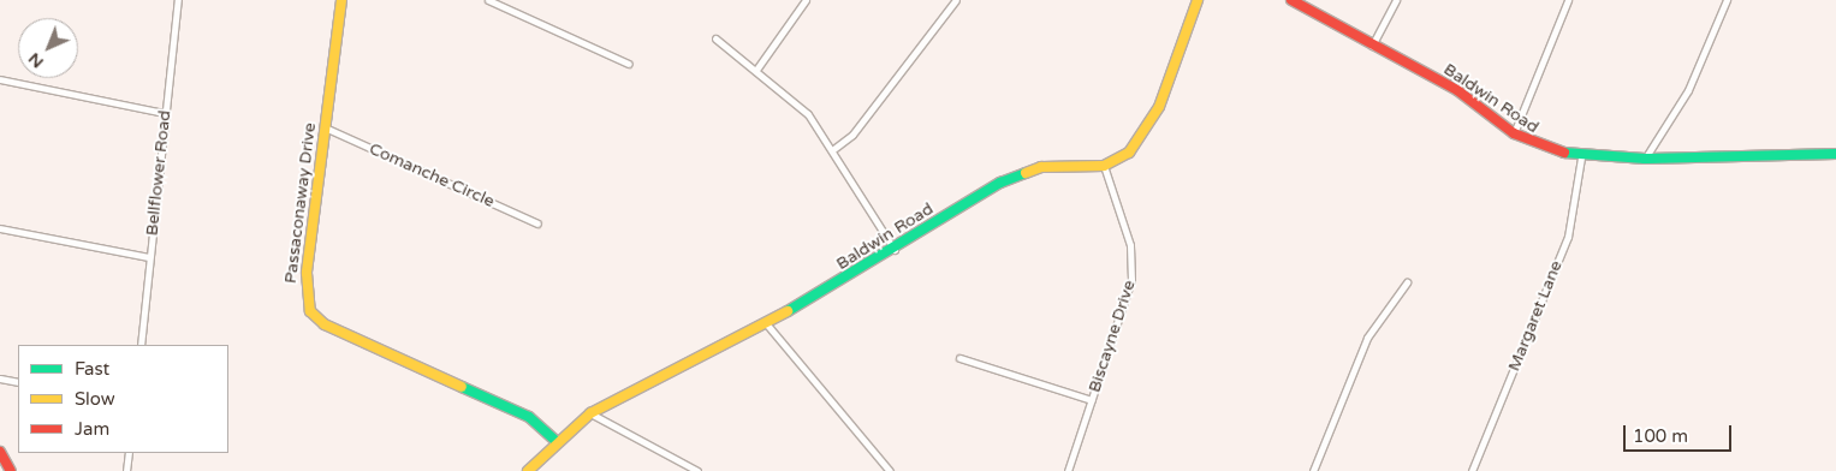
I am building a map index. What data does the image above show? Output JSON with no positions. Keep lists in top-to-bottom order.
{
  "streets": {
    "street": [
      "Baldwin Road",
      "Bellflower Road",
      "Comanche Circle",
      "Passaconaway Drive",
      "Margaret Lane",
      "Biscayne Drive"
    ]
  },
  "crossings": [
    ["Baldwin Road", "Passaconaway Drive"],
    ["Baldwin Road", "Margaret Lane"],
    ["Baldwin Road", "Biscayne Drive"],
    ["Comanche Circle", "Passaconaway Drive"]
  ],
  "legend": ["Fast", "Slow", "Jam"],
  "scale_bar": "100 m",
  "north": "bottom left"
}
